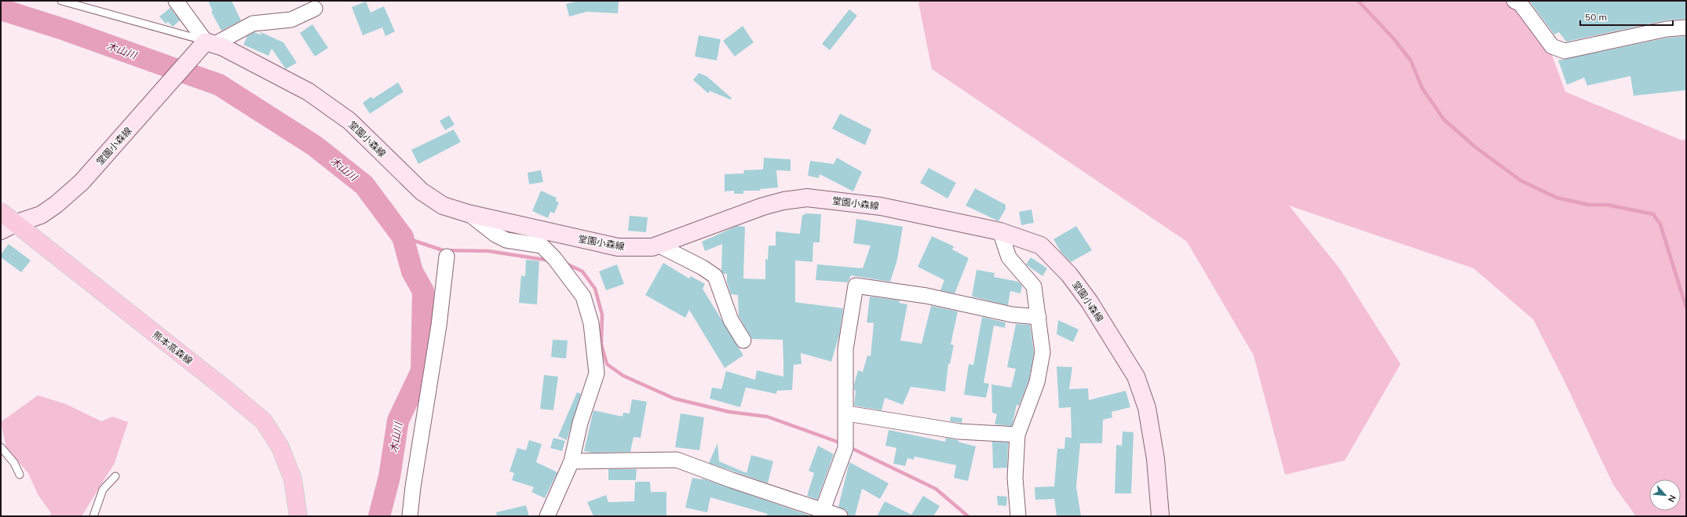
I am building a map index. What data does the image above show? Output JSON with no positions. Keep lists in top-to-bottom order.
{
  "streets": {
    "main road": ["堂園小森線", "熊本高森線"]
  },
  "crossings": [
    ["堂園小森線", "熊本高森線"]
  ],
  "water": ["木山川"],
  "scale_bar": "50 m",
  "north": "bottom right"
}
